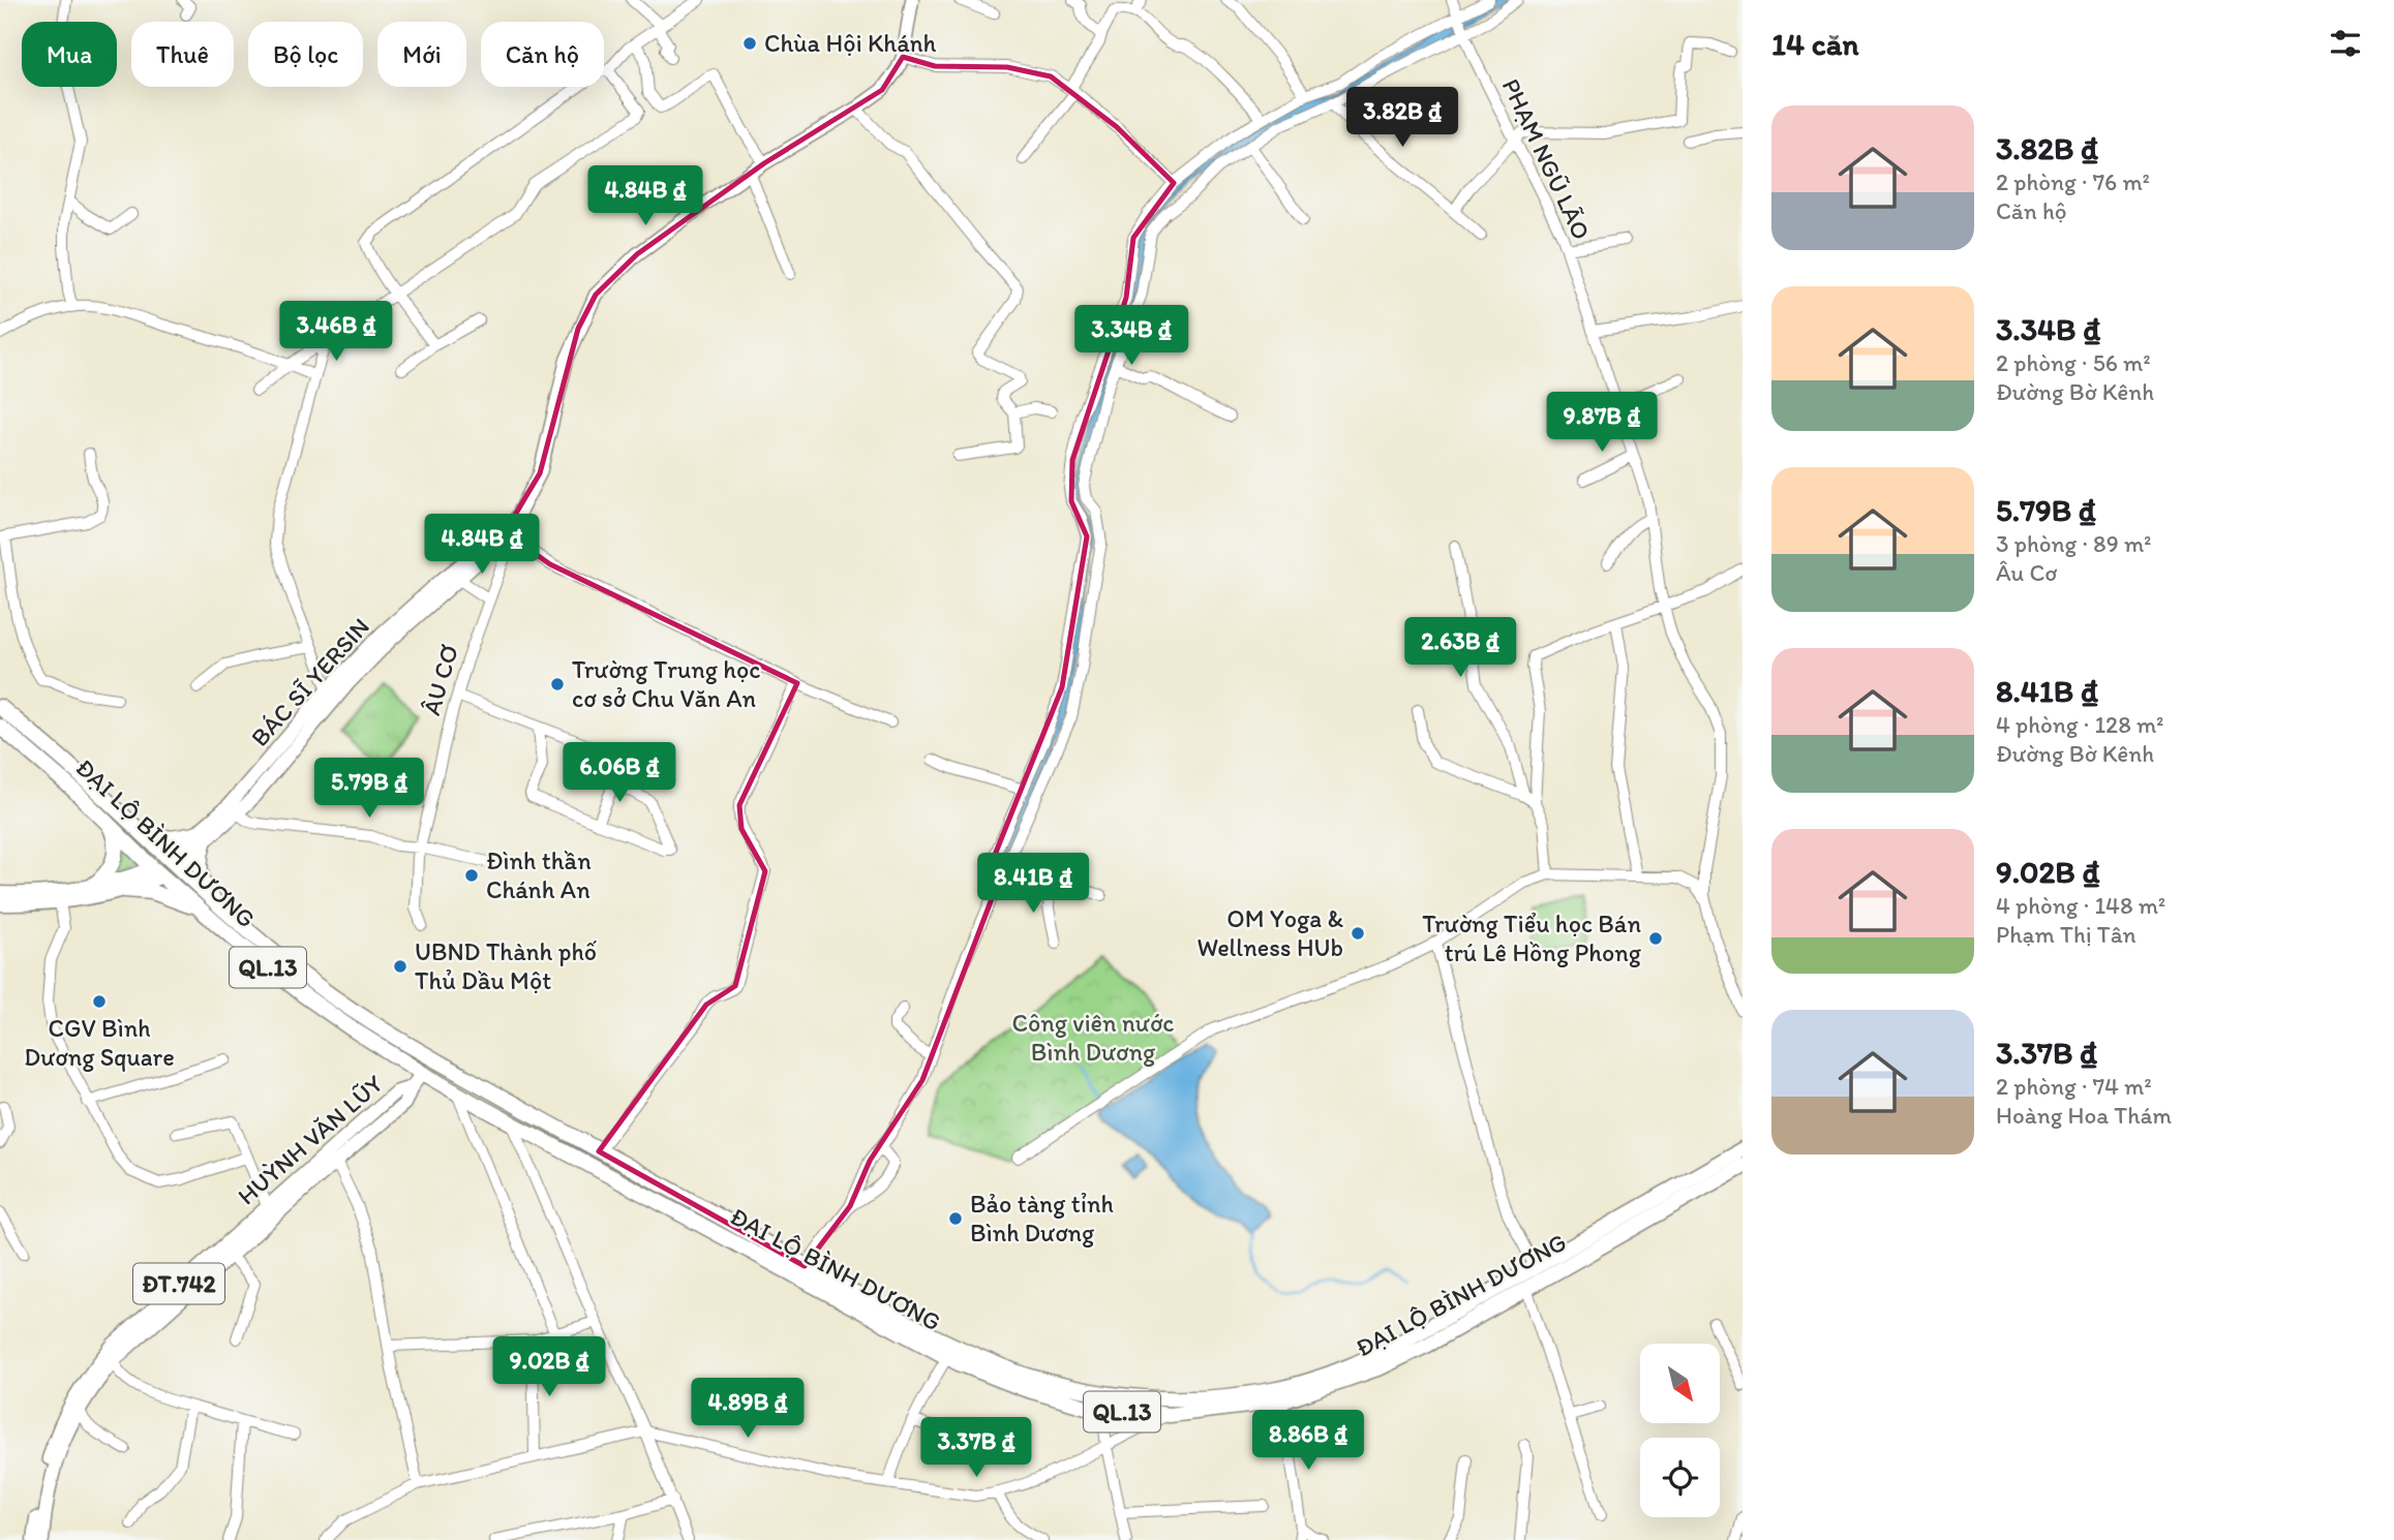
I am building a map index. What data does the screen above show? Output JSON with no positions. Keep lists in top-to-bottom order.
{
  "streets": {
    "highway": ["ĐẠI LỘ BÌNH DƯƠNG", "QL.13"],
    "main road": ["BÁC SĨ YERSIN", "HUỲNH VĂN LŨY", "ĐT.742"],
    "street": ["PHẠM NGŨ LÃO", "ÂU CƠ"]
  },
  "crossings": [
    ["ÂU CƠ", "BÁC SĨ YERSIN"],
    ["BÁC SĨ YERSIN", "ĐẠI LỘ BÌNH DƯƠNG"],
    ["ĐẠI LỘ BÌNH DƯƠNG", "ĐT.742"],
    ["HUỲNH VĂN LŨY", "ĐT.742"]
  ],
  "parks": ["Công viên nước Bình Dương"],
  "places": [
    "Chùa Hội Khánh",
    "Trường Trung học cơ sở Chu Văn An",
    "Đình thần Chánh An",
    "OM Yoga & Wellness HUb",
    "Trường Tiểu học Bán trú Lê Hồng Phong",
    "UBND Thành phố Thủ Dầu Một",
    "CGV Bình Dương Square",
    "Bảo tàng tỉnh Bình Dương"
  ],
  "north": "bottom right",
  "page": {
    "heading": "14 căn",
    "chip": [
      "Mua",
      "Thuê",
      "Bộ lọc",
      "Mới",
      "Căn hộ"
    ],
    "price": [
      "3.82B ₫",
      "4.84B ₫",
      "3.46B ₫",
      "3.34B ₫",
      "9.87B ₫",
      "4.84B ₫",
      "2.63B ₫",
      "6.06B ₫",
      "5.79B ₫",
      "8.41B ₫",
      "9.02B ₫",
      "4.89B ₫",
      "8.86B ₫",
      "3.37B ₫"
    ],
    "list": [
      {
        "name": "3.82B ₫",
        "note": "2 phòng · 76 m² · Căn hộ"
      },
      {
        "name": "3.34B ₫",
        "note": "2 phòng · 56 m² · Đường Bờ Kênh"
      },
      {
        "name": "5.79B ₫",
        "note": "3 phòng · 89 m² · Âu Cơ"
      },
      {
        "name": "8.41B ₫",
        "note": "4 phòng · 128 m² · Đường Bờ Kênh"
      },
      {
        "name": "9.02B ₫",
        "note": "4 phòng · 148 m² · Phạm Thị Tân"
      },
      {
        "name": "3.37B ₫",
        "note": "2 phòng · 74 m² · Hoàng Hoa Thám"
      }
    ]
  }
}
